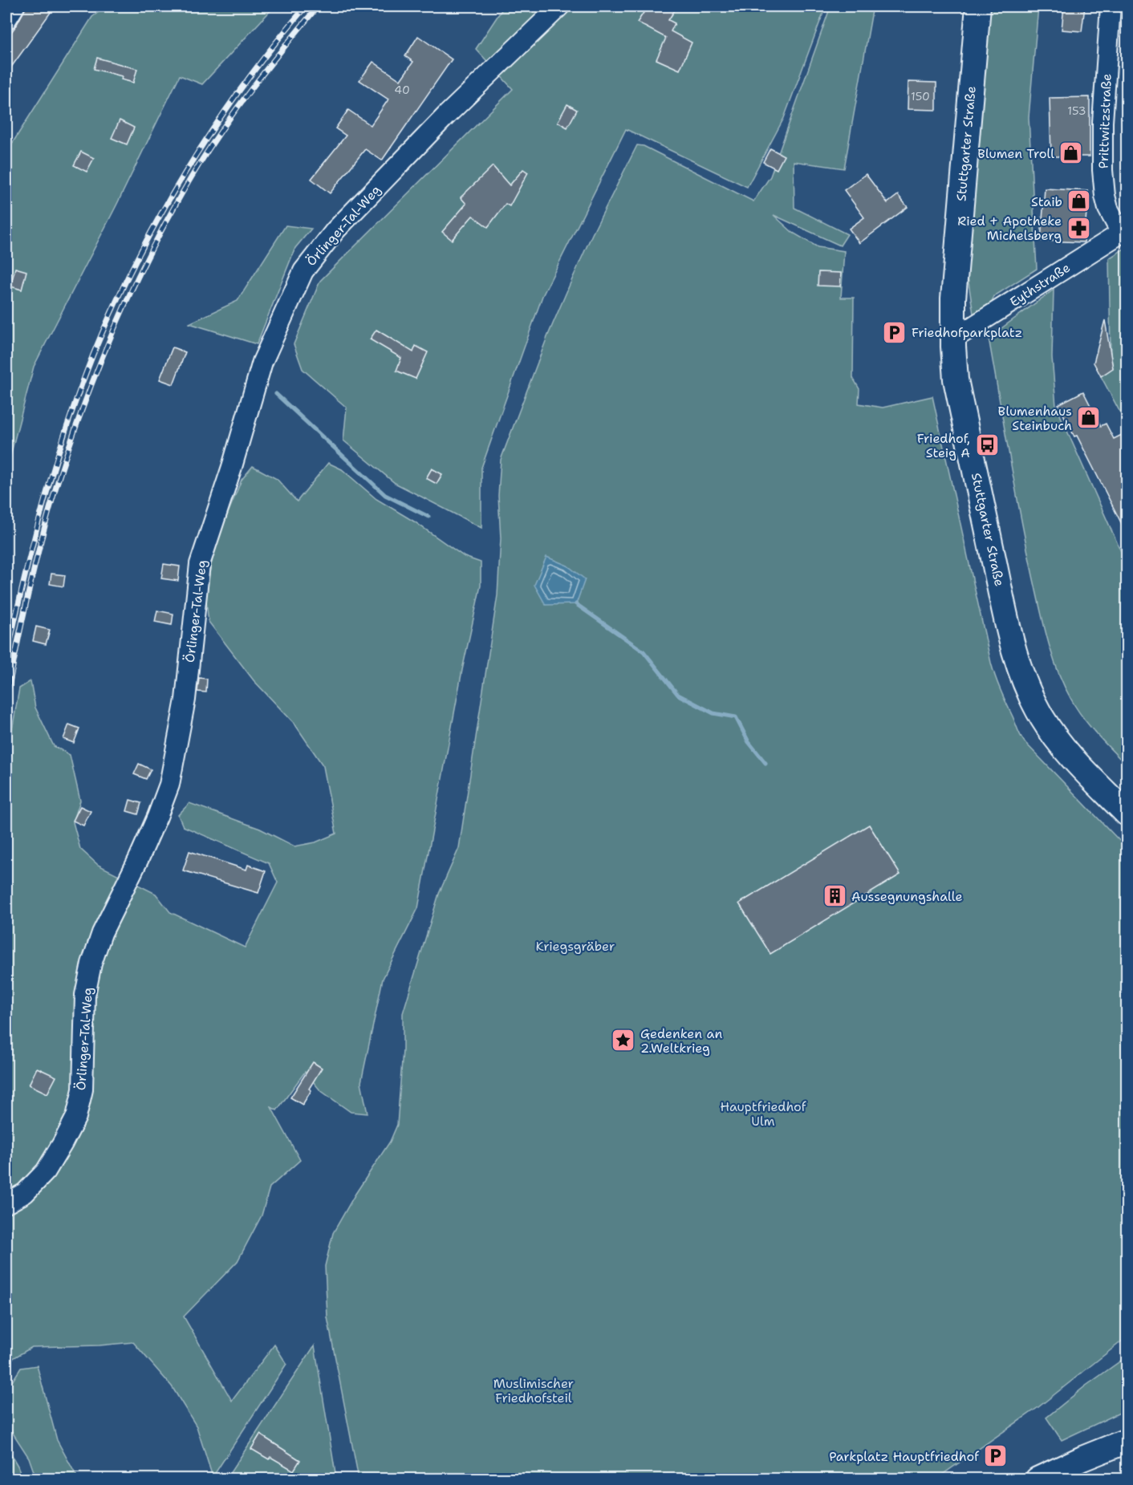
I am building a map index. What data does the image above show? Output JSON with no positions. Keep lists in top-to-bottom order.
{
  "streets": {
    "main road": ["Stuttgarter Straße"],
    "street": ["Prittwitzstraße", "Örlinger-Tal-Weg", "Eythstraße"]
  },
  "crossings": [
    ["Prittwitzstraße", "Eythstraße"],
    ["Stuttgarter Straße", "Eythstraße"]
  ],
  "parks": ["Kriegsgräber", "Hauptfriedhof Ulm", "Muslimischer Friedhofsteil"],
  "places": {
    "shop": ["Blumen Troll", "Staib", "Blumenhaus Steinbuch"],
    "pharmacy": ["Ried + Apotheke Michelsberg"],
    "parking": ["Friedhofparkplatz", "Parkplatz Hauptfriedhof"],
    "bus stop": ["Friedhof, Steig A"],
    "building": ["Aussegnungshalle"],
    "place": ["Gedenken an 2.Weltkrieg"]
  },
  "house_numbers": ["40", "150", "153"]
}
